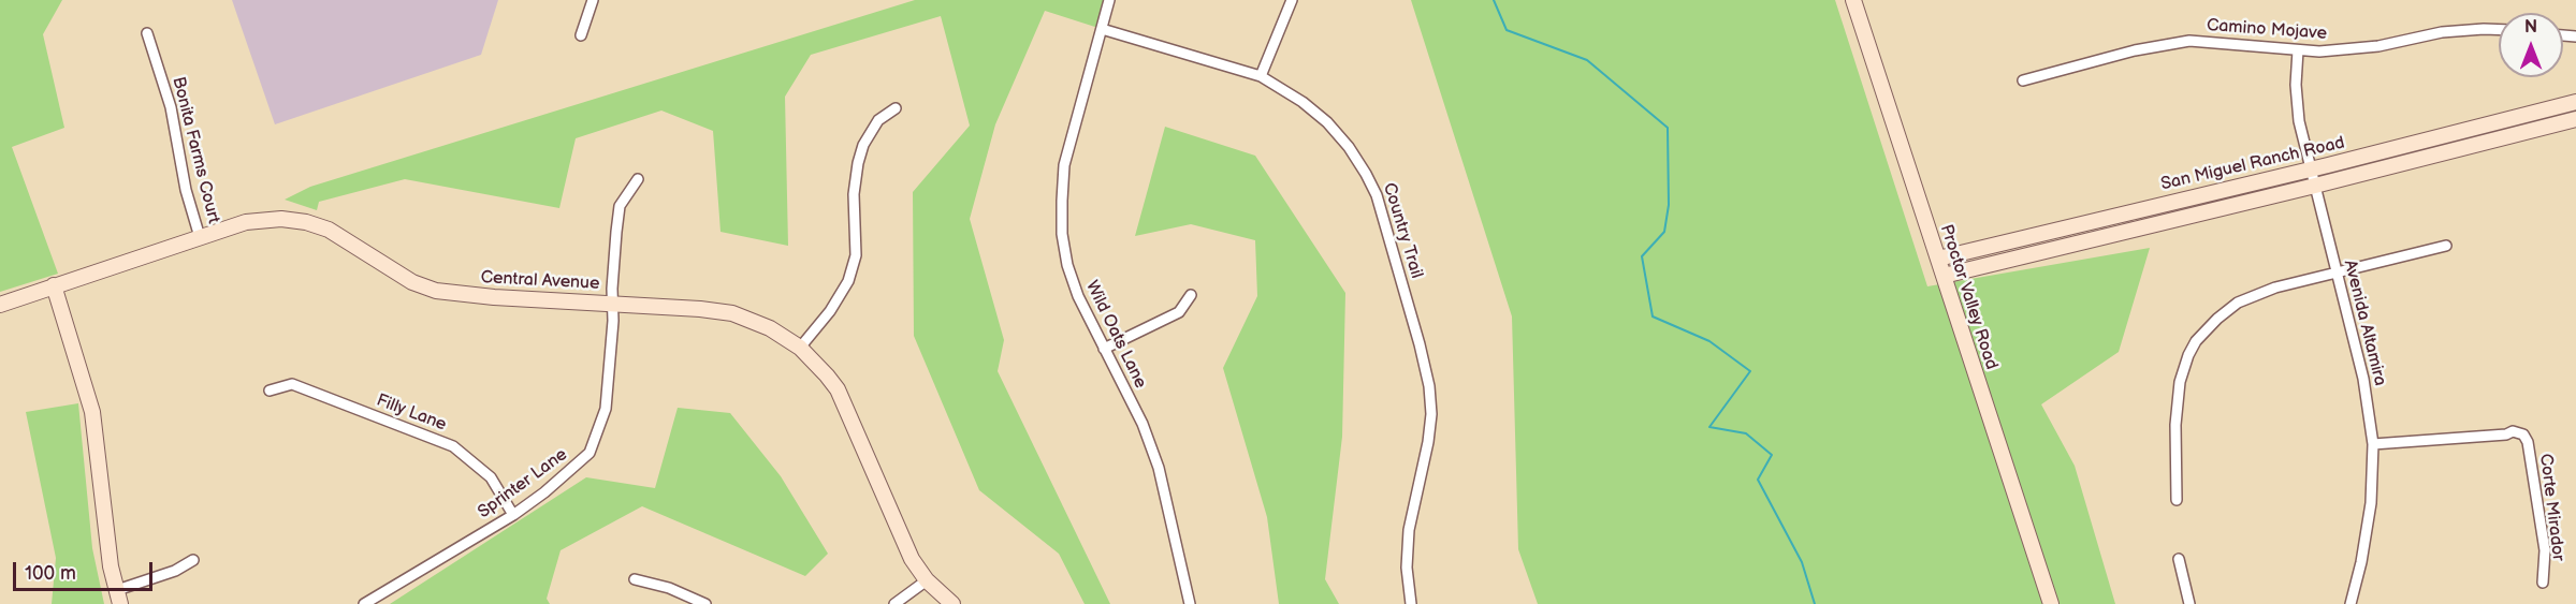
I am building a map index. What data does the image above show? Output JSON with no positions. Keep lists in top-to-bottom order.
{
  "streets": {
    "street": [
      "Camino Mojave",
      "Bonita Farms Court",
      "San Miguel Ranch Road",
      "Country Trail",
      "Central Avenue",
      "Proctor Valley Road",
      "Avenida Altamira",
      "Wild Oats Lane",
      "Filly Lane",
      "Sprinter Lane",
      "Corte Mirador"
    ]
  },
  "crossings": [
    ["Camino Mojave", "Avenida Altamira"],
    ["Bonita Farms Court", "Central Avenue"],
    ["San Miguel Ranch Road", "Proctor Valley Road"],
    ["San Miguel Ranch Road", "Avenida Altamira"],
    ["Country Trail", "Wild Oats Lane"],
    ["Central Avenue", "Sprinter Lane"],
    ["Avenida Altamira", "Corte Mirador"],
    ["Filly Lane", "Sprinter Lane"]
  ],
  "scale_bar": "100 m",
  "north": "top"
}
